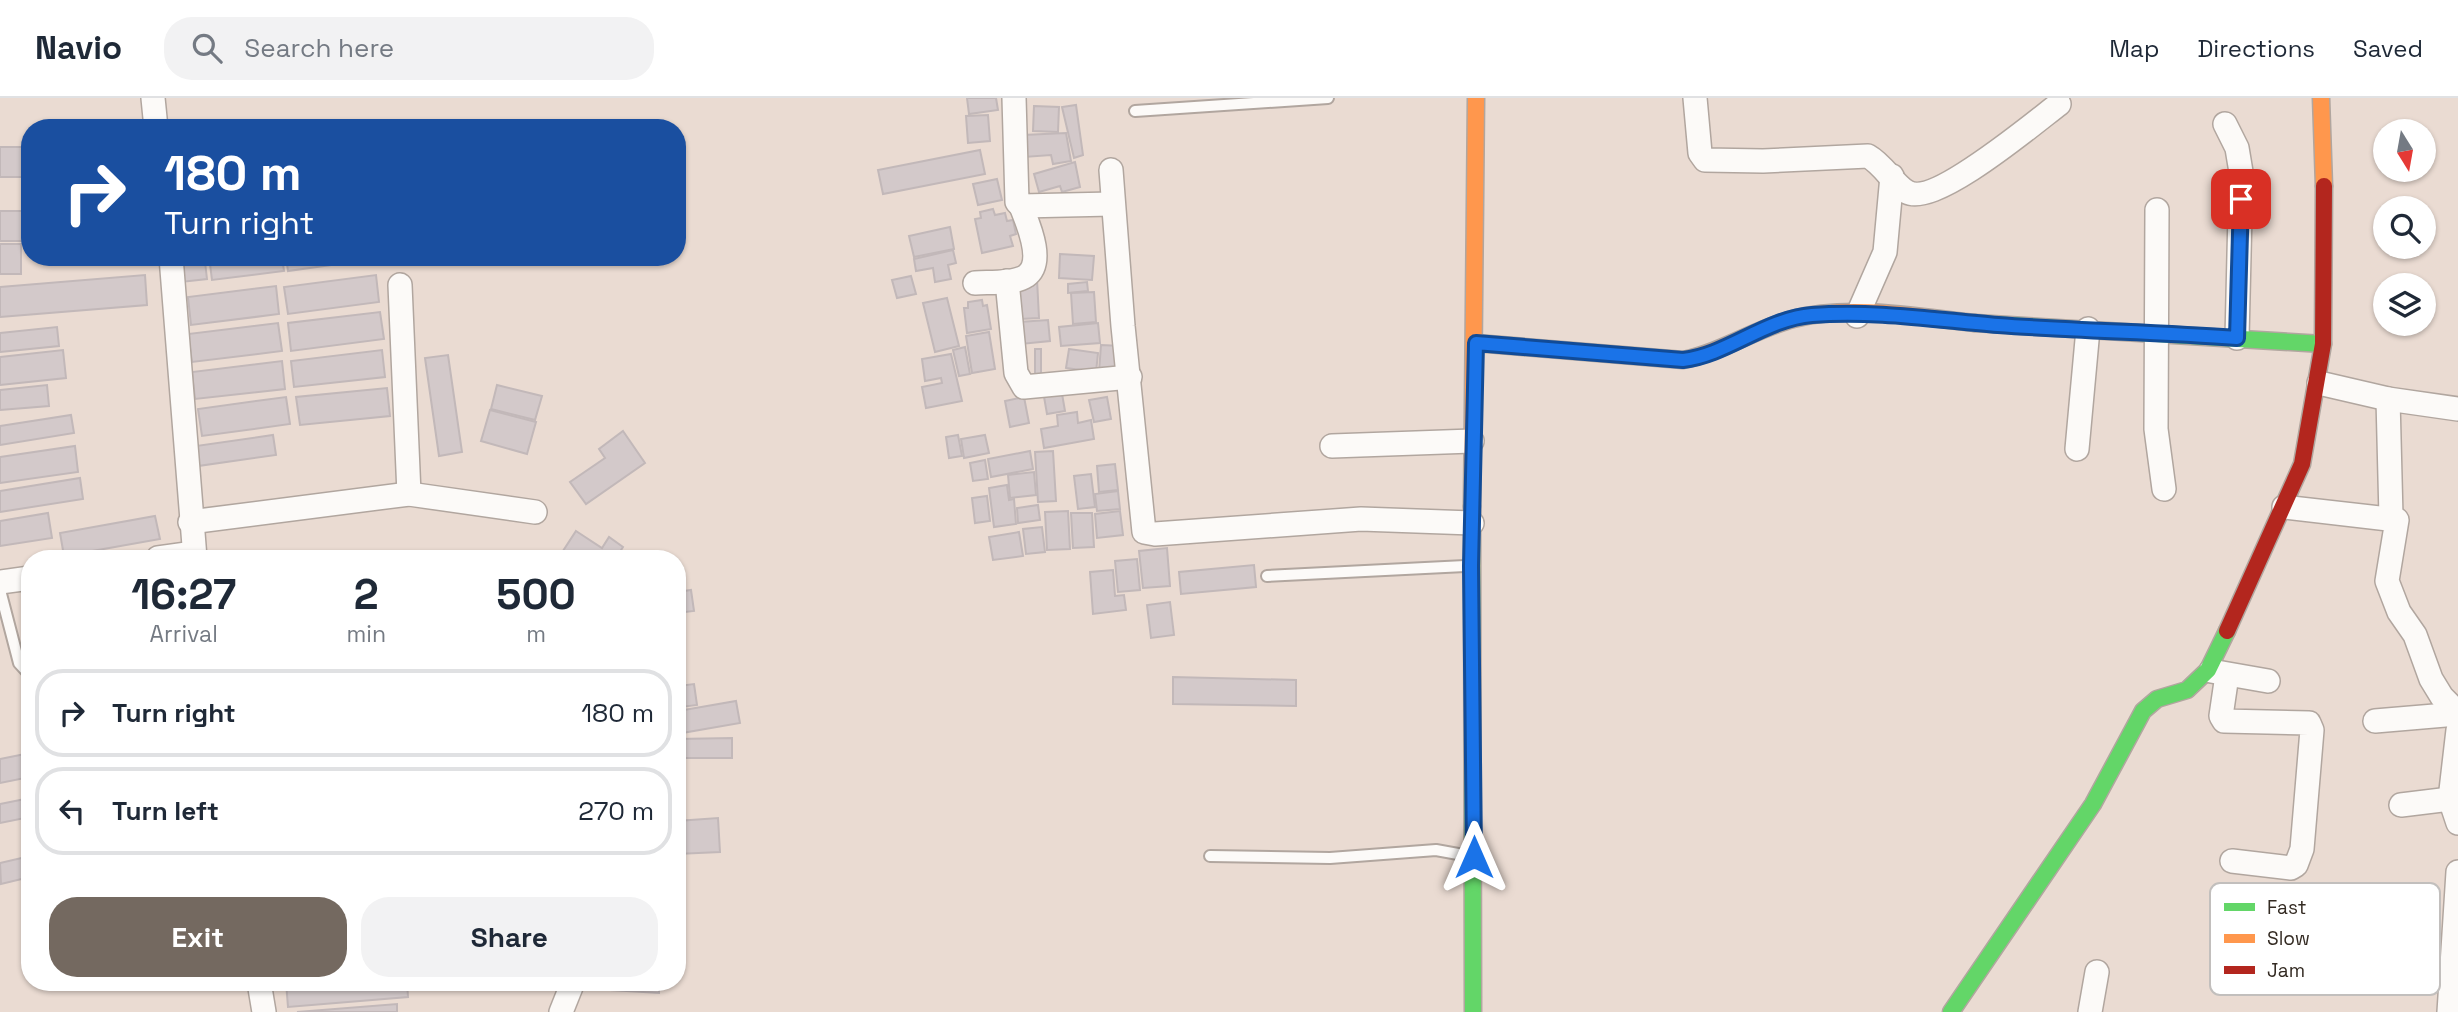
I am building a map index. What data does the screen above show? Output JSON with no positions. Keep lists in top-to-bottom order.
{
  "legend": ["Fast", "Slow", "Jam"],
  "north": "bottom",
  "page": {
    "header": "Navio",
    "search": "Search here",
    "nav": ["Map", "Directions", "Saved"],
    "turn": ["180 m", "Turn right"],
    "eta": [
      "16:27",
      "Arrival",
      "2",
      "min",
      "500",
      "m"
    ],
    "list": [
      {
        "name": "Turn right",
        "value": "180 m"
      },
      {
        "name": "Turn left",
        "value": "270 m"
      }
    ],
    "buttons": ["Exit", "Share"]
  }
}
